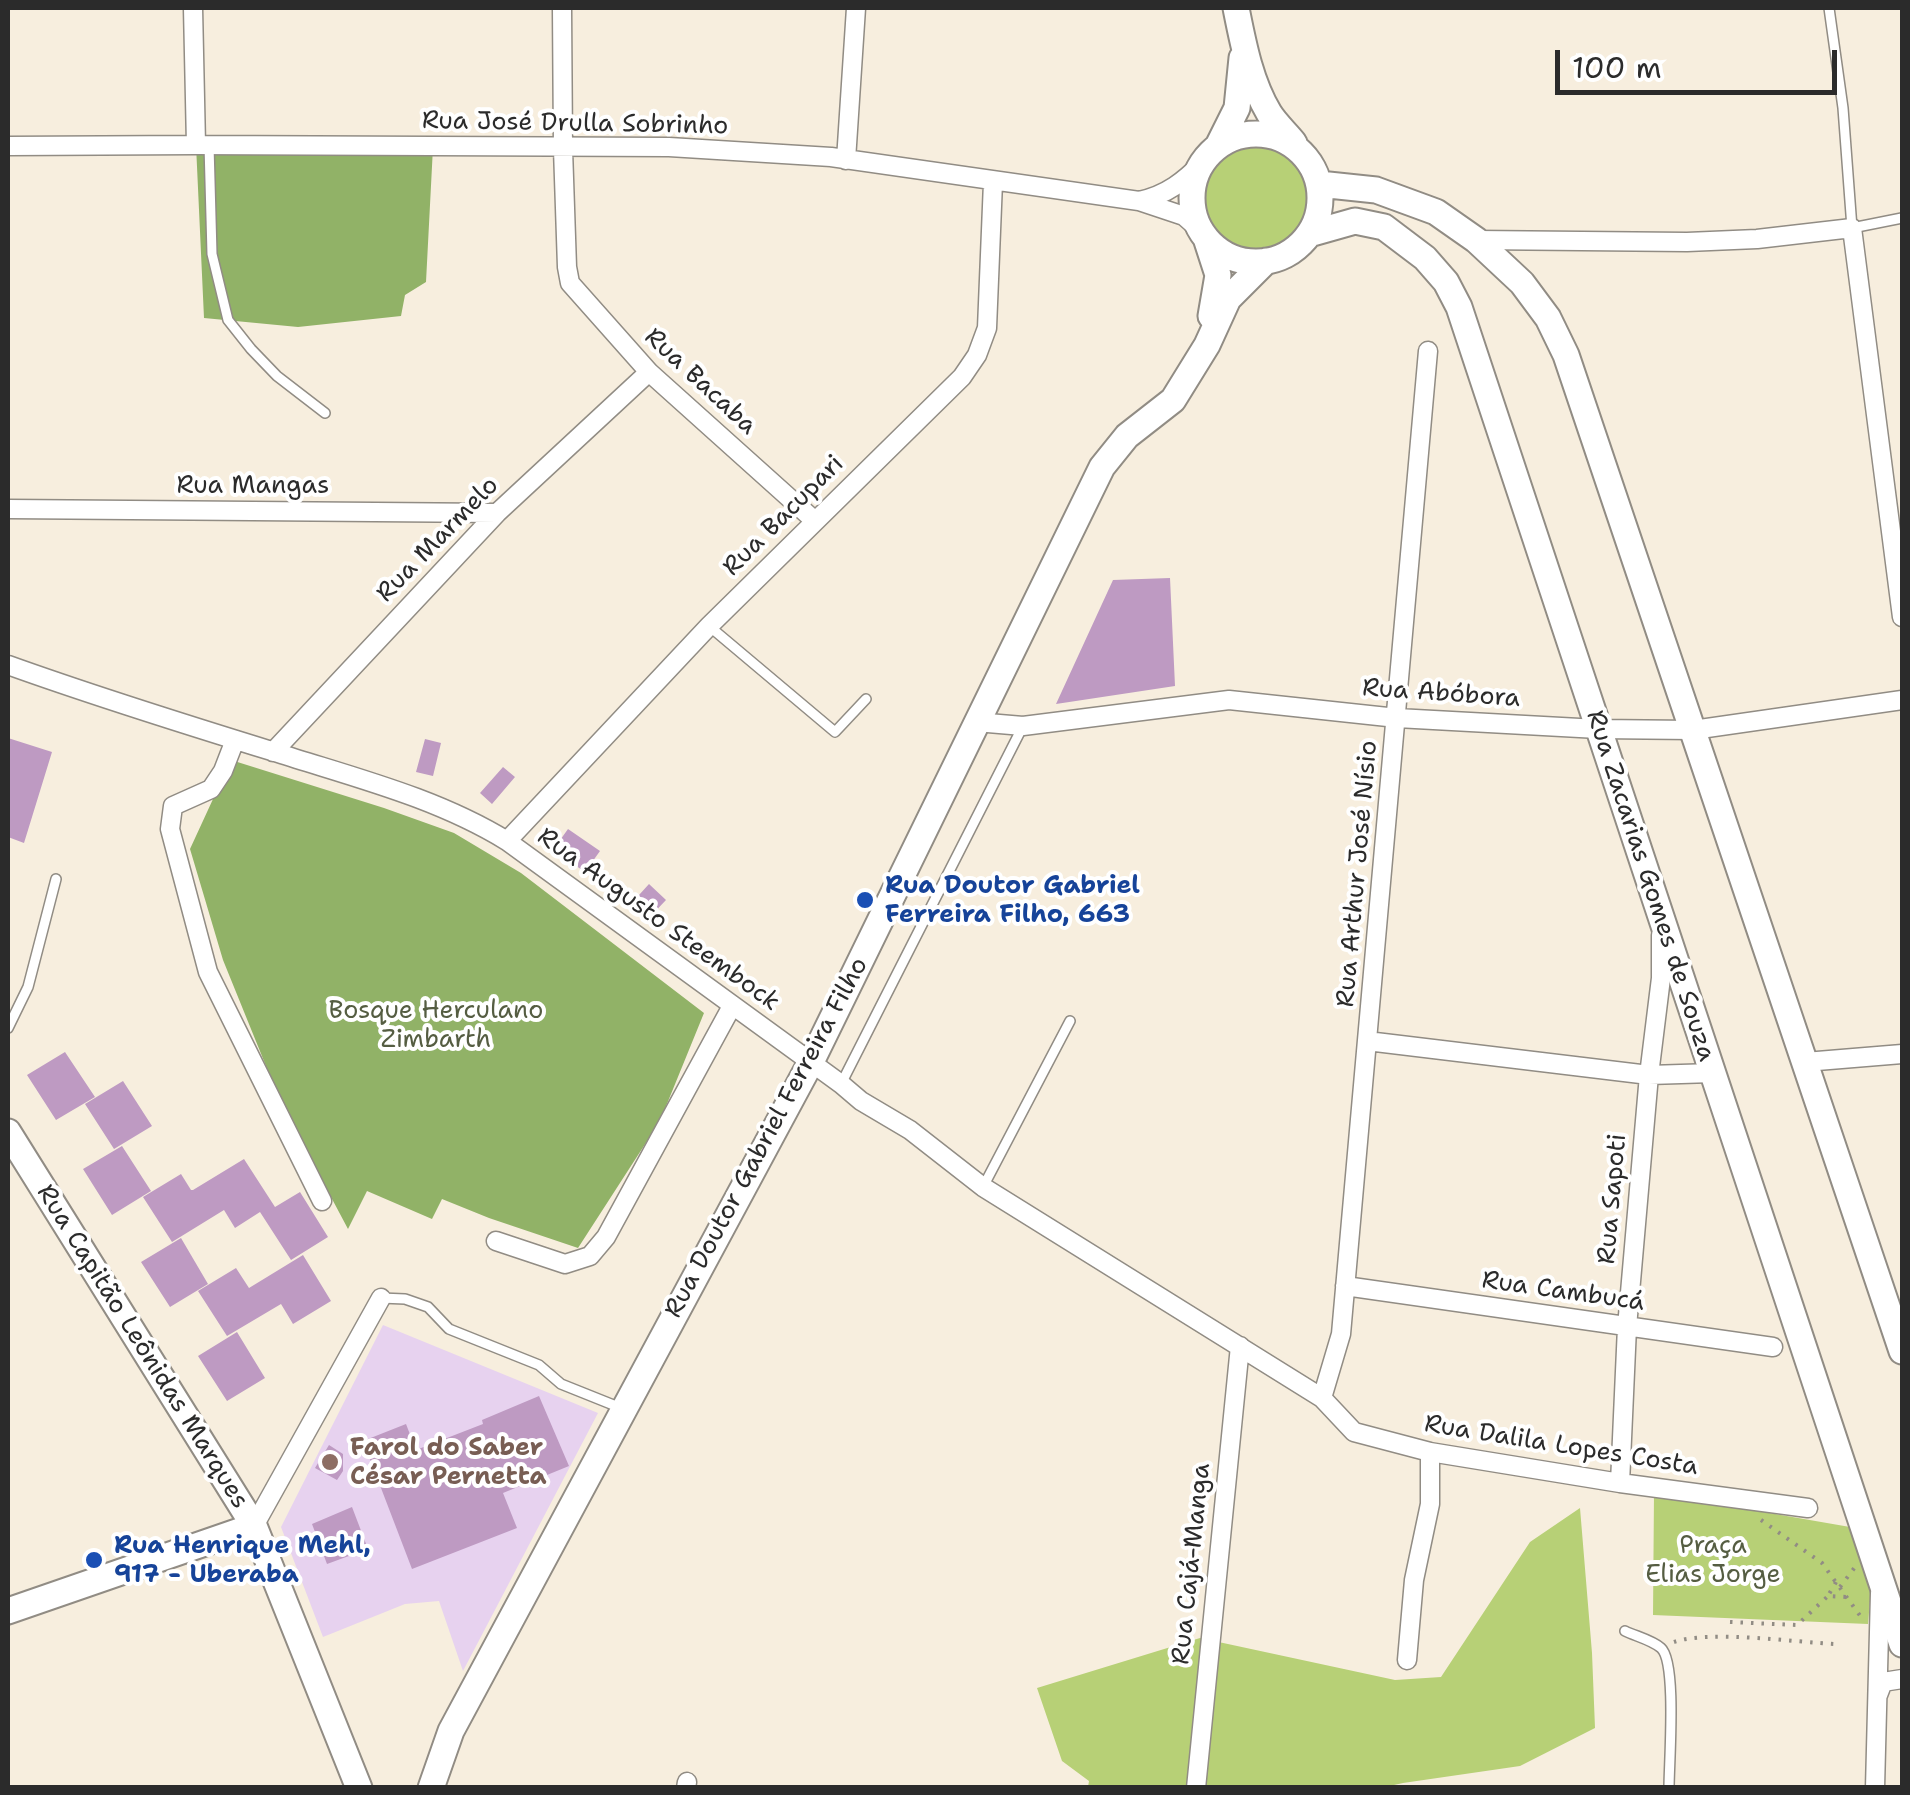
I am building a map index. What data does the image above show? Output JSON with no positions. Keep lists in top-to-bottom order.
{
  "streets": {
    "main road": ["Rua Zacarias Gomes de Souza", "Rua Doutor Gabriel Ferreira Filho", "Rua Capitão Leônidas Marques"],
    "street": [
      "Rua José Drulla Sobrinho",
      "Rua Bacaba",
      "Rua Mangas",
      "Rua Bacupari",
      "Rua Marmelo",
      "Rua Abóbora",
      "Rua Arthur José Nísio",
      "Rua Augusto Steembock",
      "Rua Sapoti",
      "Rua Cambucá",
      "Rua Dalila Lopes Costa",
      "Rua Cajá-Manga"
    ]
  },
  "crossings": [
    ["Rua José Drulla Sobrinho", "Rua Bacaba"],
    ["Rua José Drulla Sobrinho", "Rua Bacupari"],
    ["Rua José Drulla Sobrinho", "Rua Zacarias Gomes de Souza"],
    ["Rua José Drulla Sobrinho", "Rua Doutor Gabriel Ferreira Filho"],
    ["Rua Bacaba", "Rua Bacupari"],
    ["Rua Bacaba", "Rua Marmelo"],
    ["Rua Mangas", "Rua Marmelo"],
    ["Rua Bacupari", "Rua Augusto Steembock"],
    ["Rua Marmelo", "Rua Augusto Steembock"],
    ["Rua Abóbora", "Rua Arthur José Nísio"],
    ["Rua Abóbora", "Rua Zacarias Gomes de Souza"],
    ["Rua Abóbora", "Rua Doutor Gabriel Ferreira Filho"],
    ["Rua Arthur José Nísio", "Rua Augusto Steembock"],
    ["Rua Arthur José Nísio", "Rua Cambucá"],
    ["Rua Arthur José Nísio", "Rua Dalila Lopes Costa"],
    ["Rua Zacarias Gomes de Souza", "Rua Doutor Gabriel Ferreira Filho"],
    ["Rua Zacarias Gomes de Souza", "Rua Sapoti"],
    ["Rua Augusto Steembock", "Rua Doutor Gabriel Ferreira Filho"],
    ["Rua Augusto Steembock", "Rua Dalila Lopes Costa"],
    ["Rua Augusto Steembock", "Rua Cajá-Manga"],
    ["Rua Sapoti", "Rua Cambucá"],
    ["Rua Sapoti", "Rua Dalila Lopes Costa"]
  ],
  "parks": ["Bosque Herculano Zimbarth", "Praça Elias Jorge"],
  "places": ["Rua Doutor Gabriel Ferreira Filho, 663", "Farol do Saber César Pernetta", "Rua Henrique Mehl, 917 - Uberaba"],
  "scale_bar": "100 m"
}
